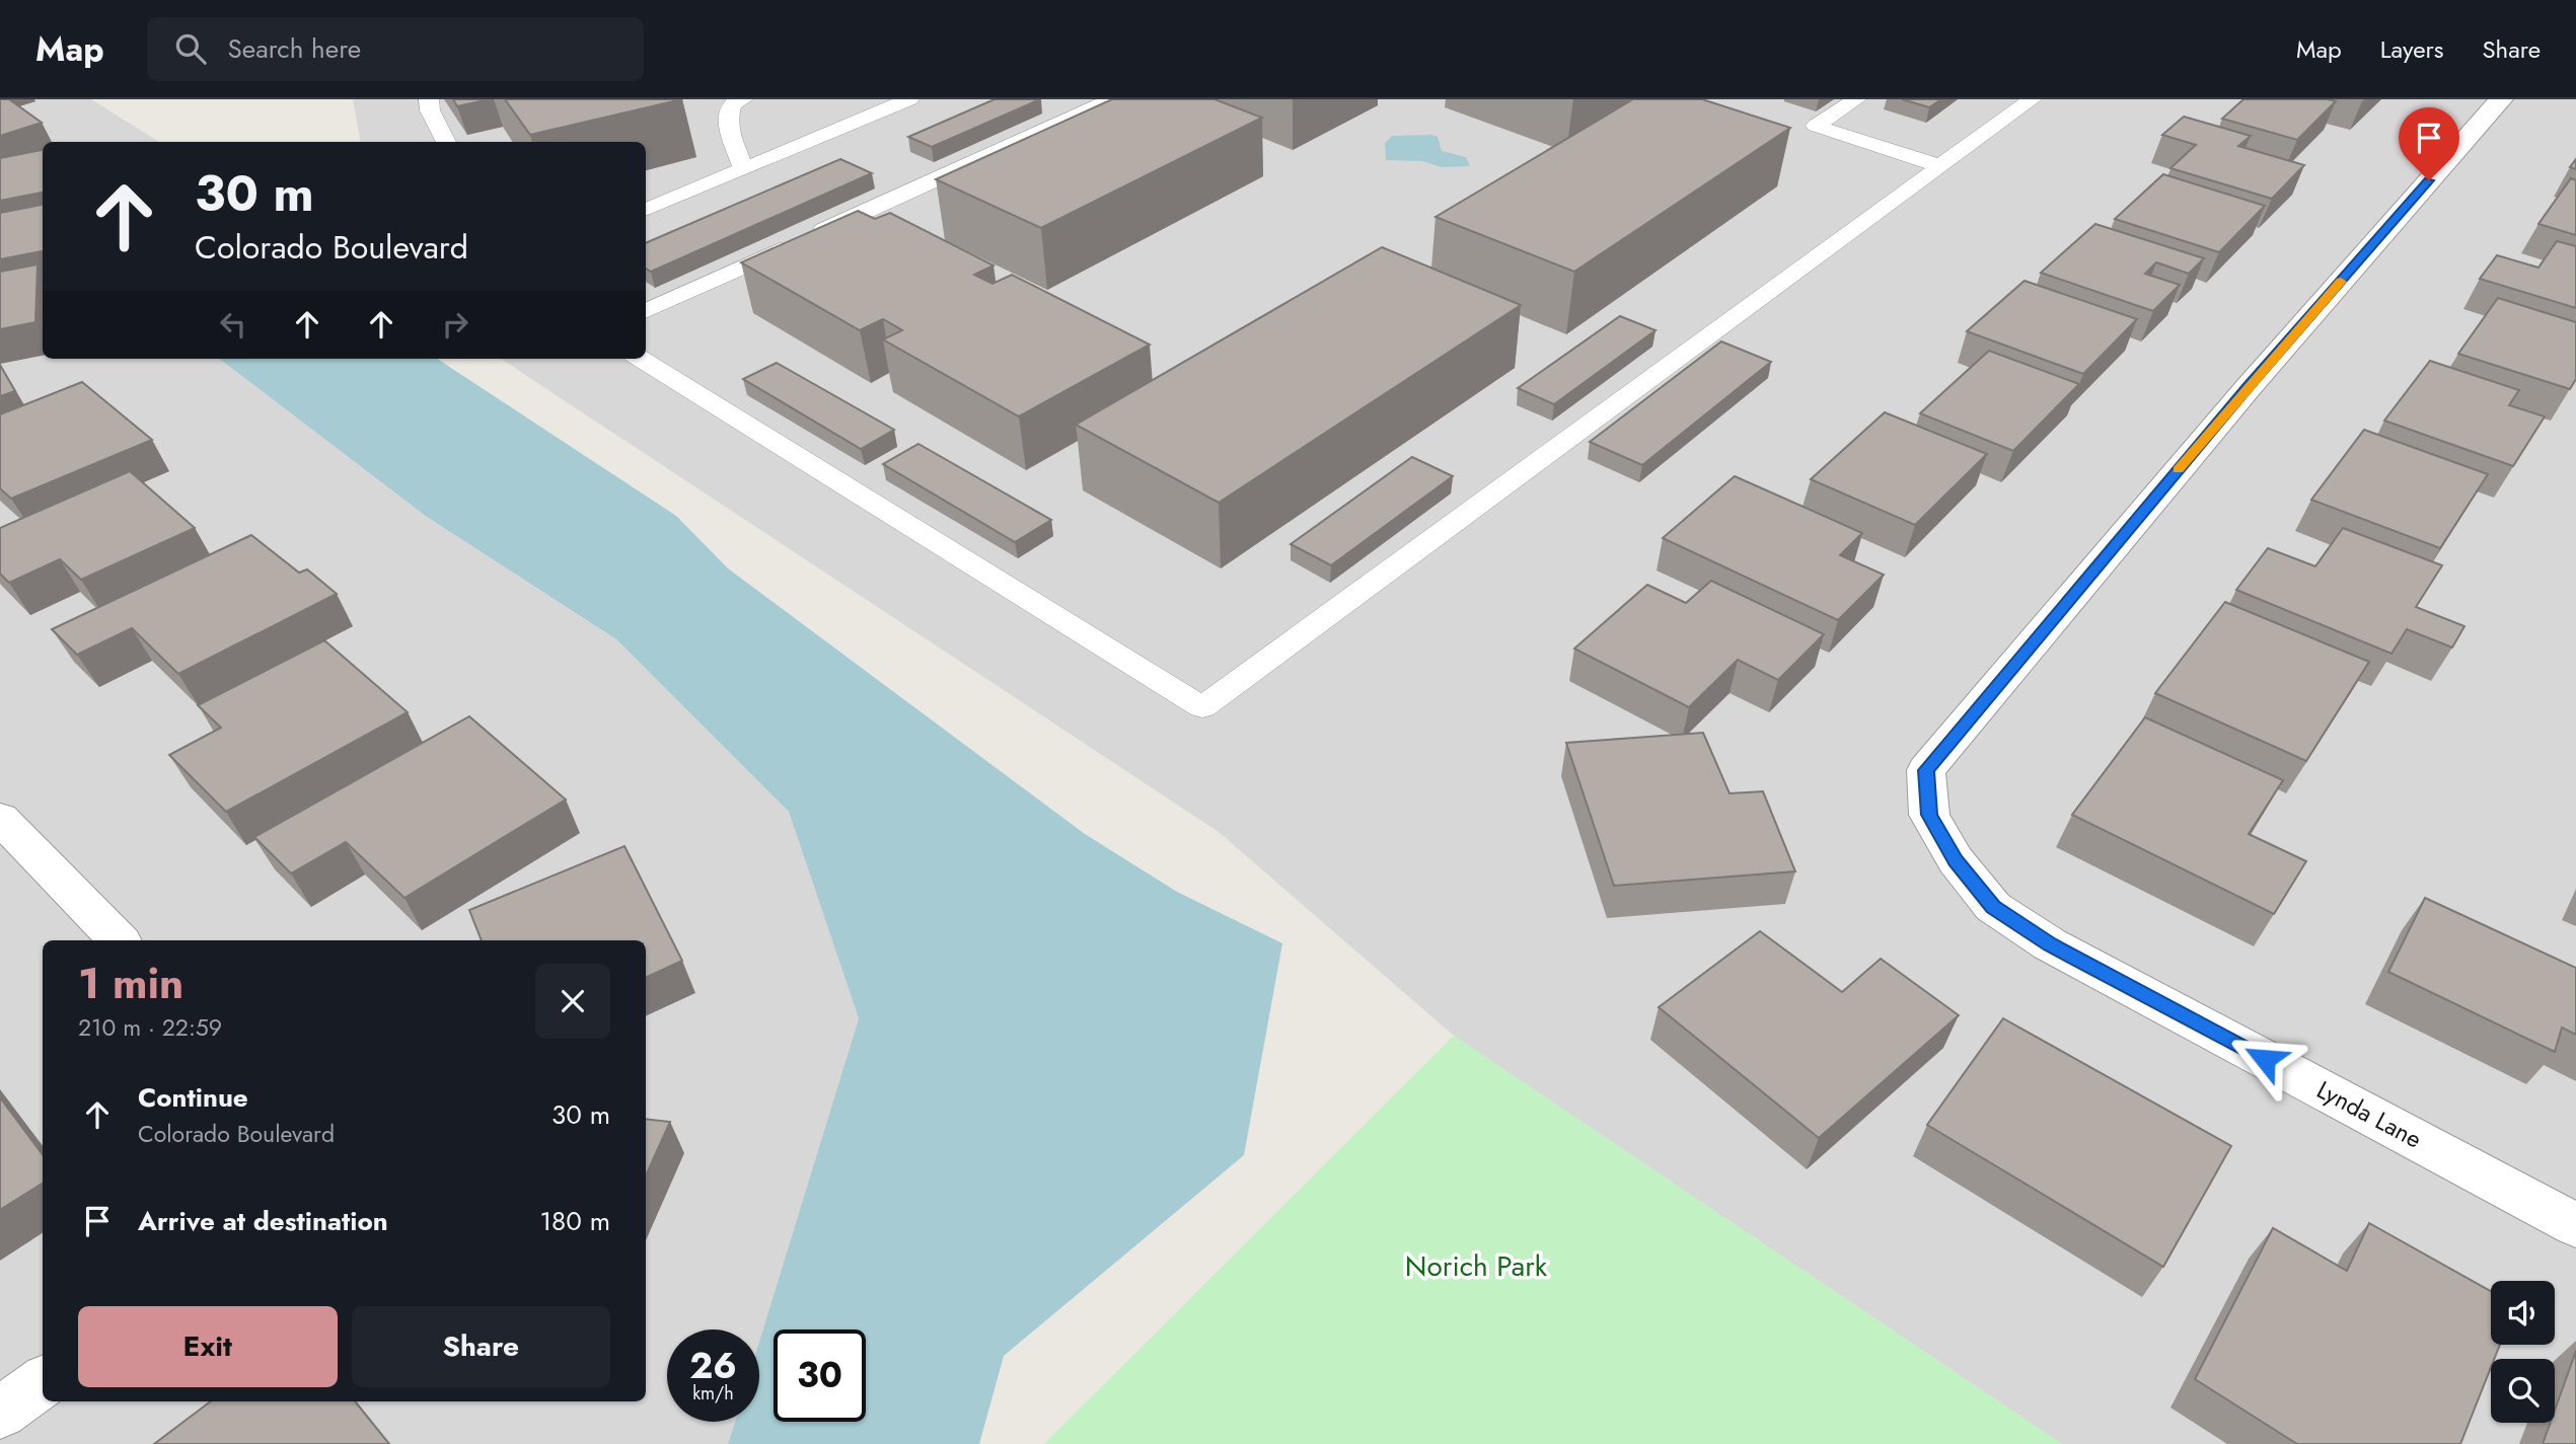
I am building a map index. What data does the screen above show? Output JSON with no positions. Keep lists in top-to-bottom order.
{
  "streets": {
    "street": ["Lynda Lane"]
  },
  "parks": ["Norich Park"],
  "page": {
    "header": "Map",
    "search": "Search here",
    "nav": ["Map", "Layers", "Share"],
    "turn": ["30 m", "Colorado Boulevard"],
    "heading": ["1 min", "210 m · 22:59"],
    "list": [
      {
        "name": "Continue",
        "note": "Colorado Boulevard",
        "value": "30 m"
      },
      {
        "name": "Arrive at destination",
        "value": "180 m"
      }
    ],
    "buttons": ["Exit", "Share"],
    "speed": "26 km/h",
    "limit": "30"
  }
}
